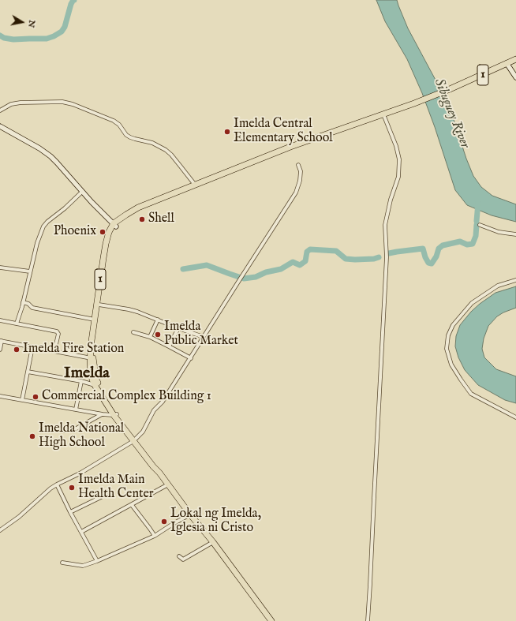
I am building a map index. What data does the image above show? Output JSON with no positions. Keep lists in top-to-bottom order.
{
  "streets": {
    "highway": ["1"]
  },
  "districts": ["Imelda"],
  "water": ["Sibuguey River"],
  "places": [
    "Imelda Central Elementary School",
    "Shell",
    "Phoenix",
    "Imelda Public Market",
    "Imelda Fire Station",
    "Commercial Complex Building 1",
    "Imelda National High School",
    "Imelda Main Health Center",
    "Lokal ng Imelda, Iglesia ni Cristo"
  ],
  "north": "right"
}
